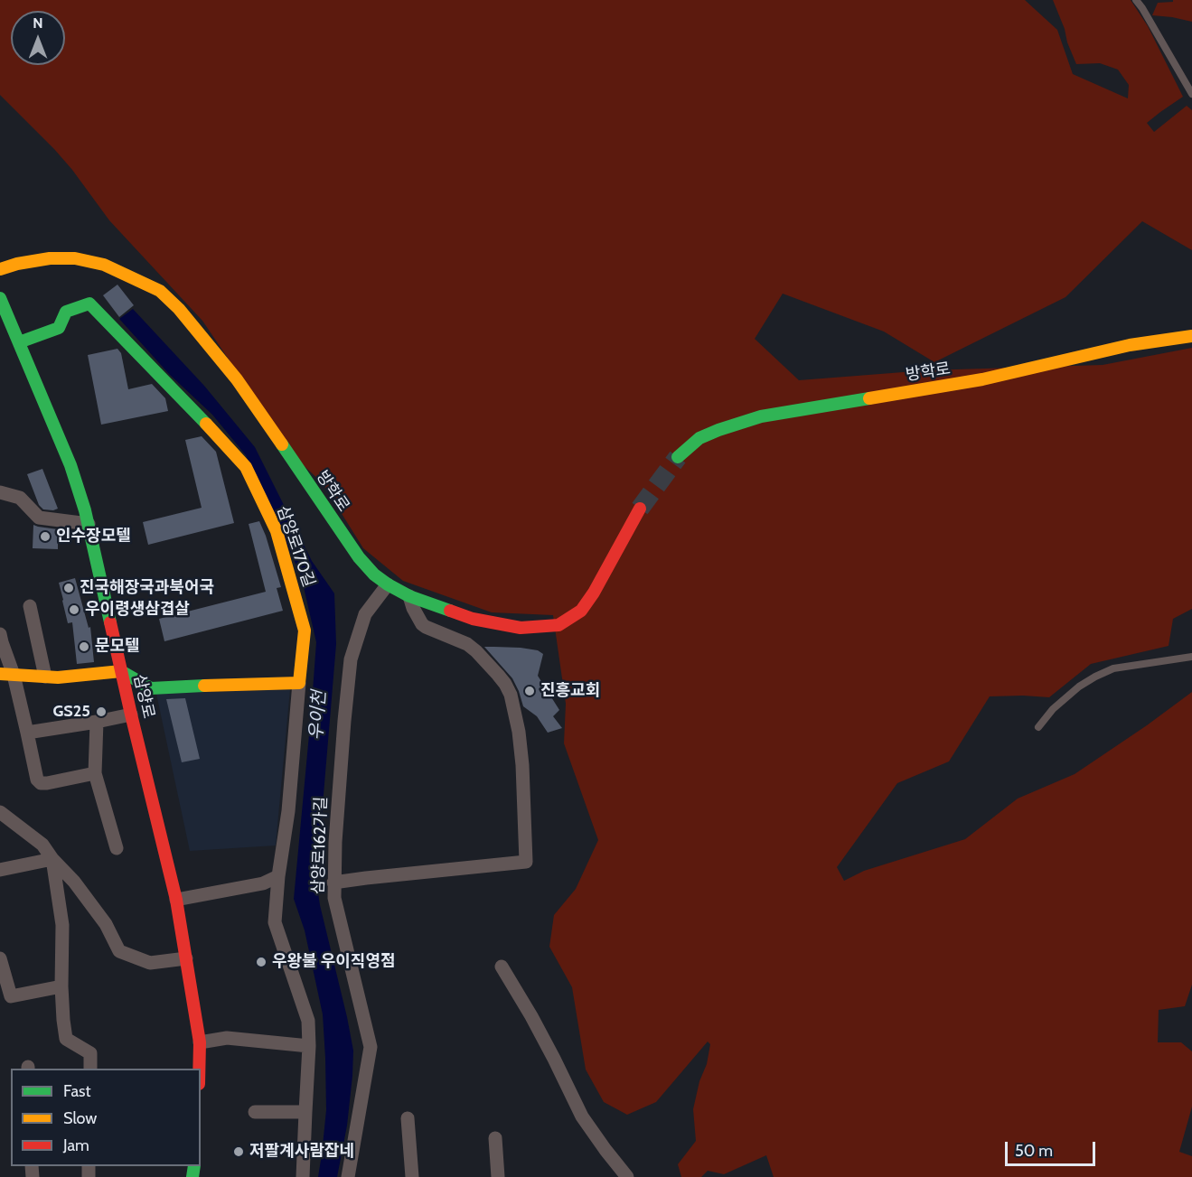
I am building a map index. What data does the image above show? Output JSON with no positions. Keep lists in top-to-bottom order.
{
  "streets": {
    "main road": ["방학로", "삼양로170길", "삼양로"],
    "street": ["삼양로162가길"]
  },
  "crossings": [
    ["방학로", "삼양로162가길"],
    ["삼양로170길", "삼양로"]
  ],
  "water": ["우이천"],
  "places": [
    "인수장모텔",
    "진국해장국과북어국",
    "우이령생삼겹살",
    "문모텔",
    "진흥교회",
    "GS25",
    "우왕불 우이직영점",
    "저팔계사람잡네"
  ],
  "legend": ["Fast", "Slow", "Jam"],
  "scale_bar": "50 m",
  "north": "top"
}
